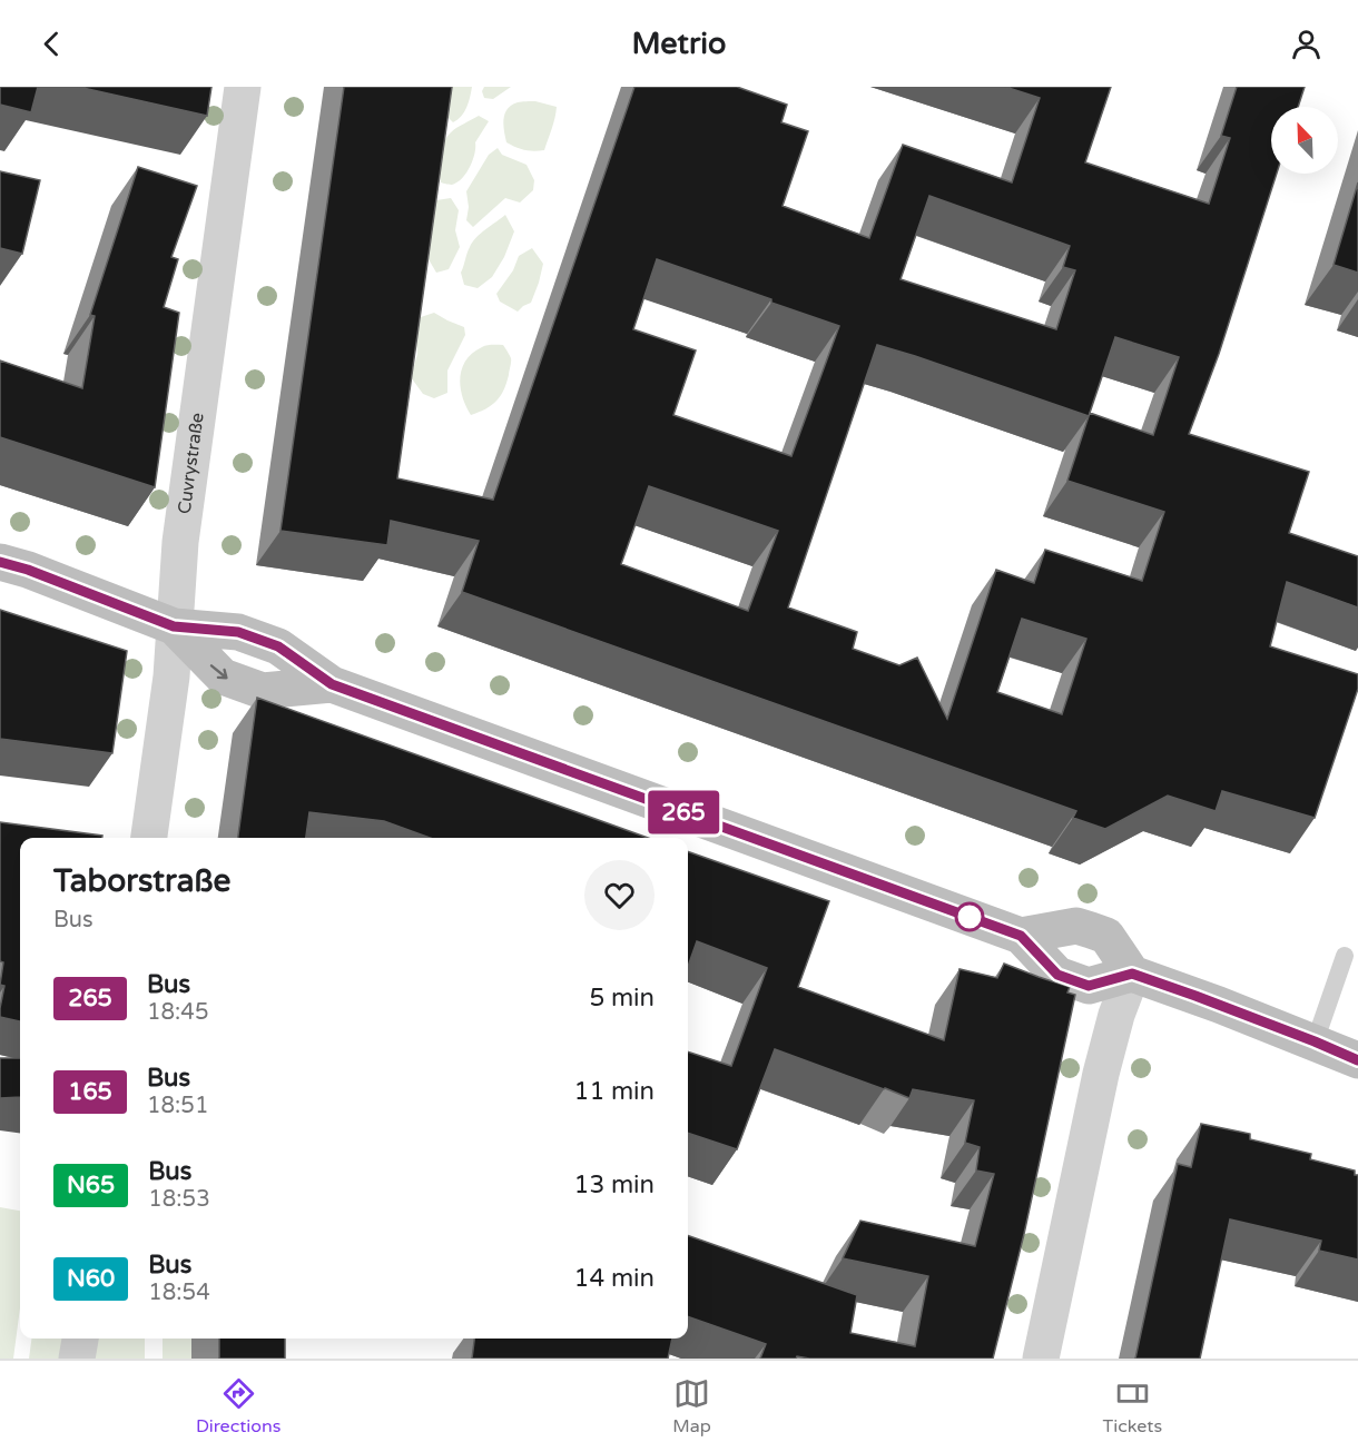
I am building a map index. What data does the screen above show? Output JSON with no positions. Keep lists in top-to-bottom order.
{
  "streets": {
    "street": ["Cuvrystraße"]
  },
  "lines": ["bus line 265"],
  "north": "top left",
  "page": {
    "header": "Metrio",
    "on_map": "265",
    "heading": ["Taborstraße", "Bus"],
    "list": [
      {
        "mark": "265",
        "name": "Bus",
        "note": "18:45",
        "value": "5 min"
      },
      {
        "mark": "165",
        "name": "Bus",
        "note": "18:51",
        "value": "11 min"
      },
      {
        "mark": "N65",
        "name": "Bus",
        "note": "18:53",
        "value": "13 min"
      },
      {
        "mark": "N60",
        "name": "Bus",
        "note": "18:54",
        "value": "14 min"
      }
    ],
    "tabs": ["Directions", "Map", "Tickets"]
  }
}
